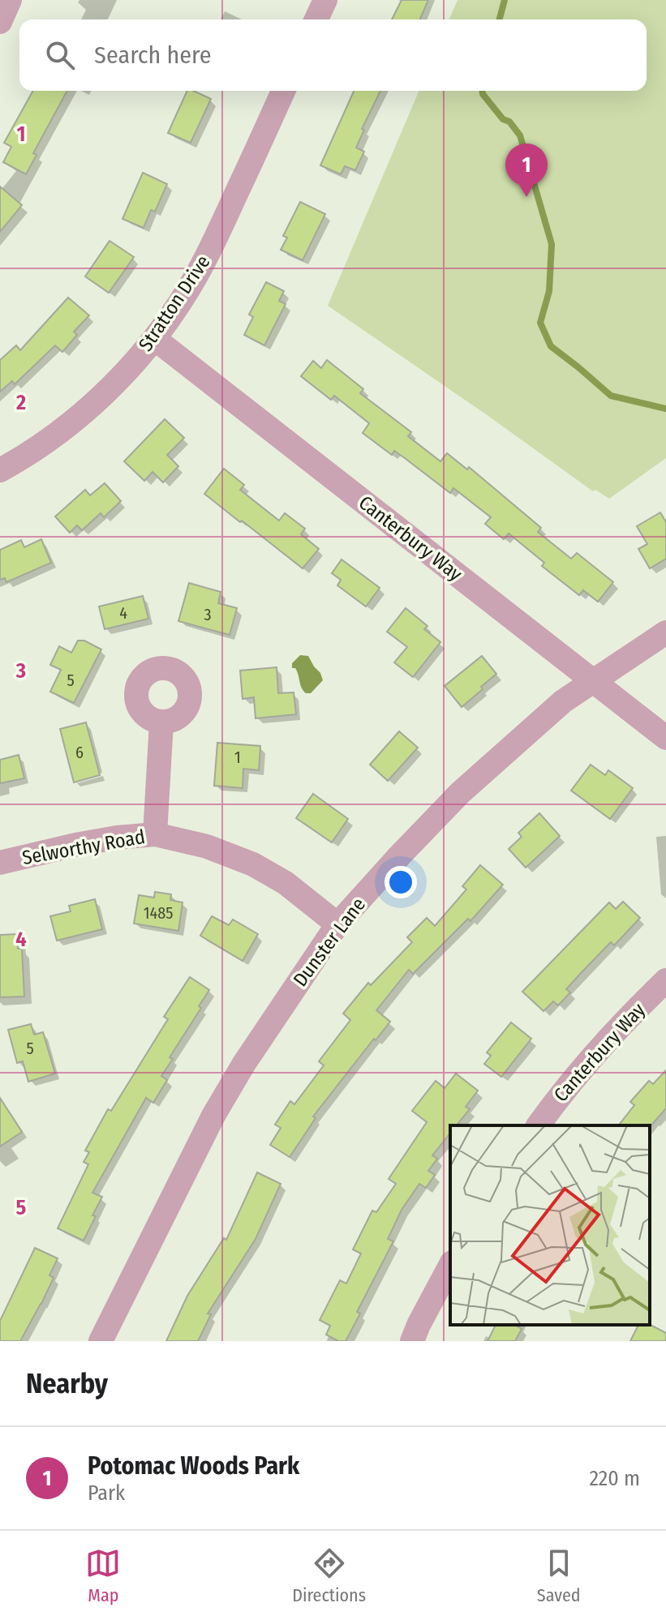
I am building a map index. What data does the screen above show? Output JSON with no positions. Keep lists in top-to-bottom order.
{
  "streets": {
    "street": [
      "Stratton Drive",
      "Canterbury Way",
      "Selworthy Road",
      "Dunster Lane"
    ]
  },
  "crossings": [
    ["Stratton Drive", "Canterbury Way"],
    ["Canterbury Way", "Dunster Lane"],
    ["Selworthy Road", "Dunster Lane"]
  ],
  "house_numbers": [
    "4",
    "3",
    "5",
    "6",
    "1",
    "1485",
    "5"
  ],
  "page": {
    "search": "Search here",
    "pins": "1",
    "heading": "Nearby",
    "list": [
      {
        "mark": "1",
        "name": "Potomac Woods Park",
        "note": "Park",
        "value": "220 m"
      }
    ],
    "nav": ["Map", "Directions", "Saved"]
  },
  "grid": {
    "rows": [
      "1",
      "2",
      "3",
      "4",
      "5"
    ]
  }
}
